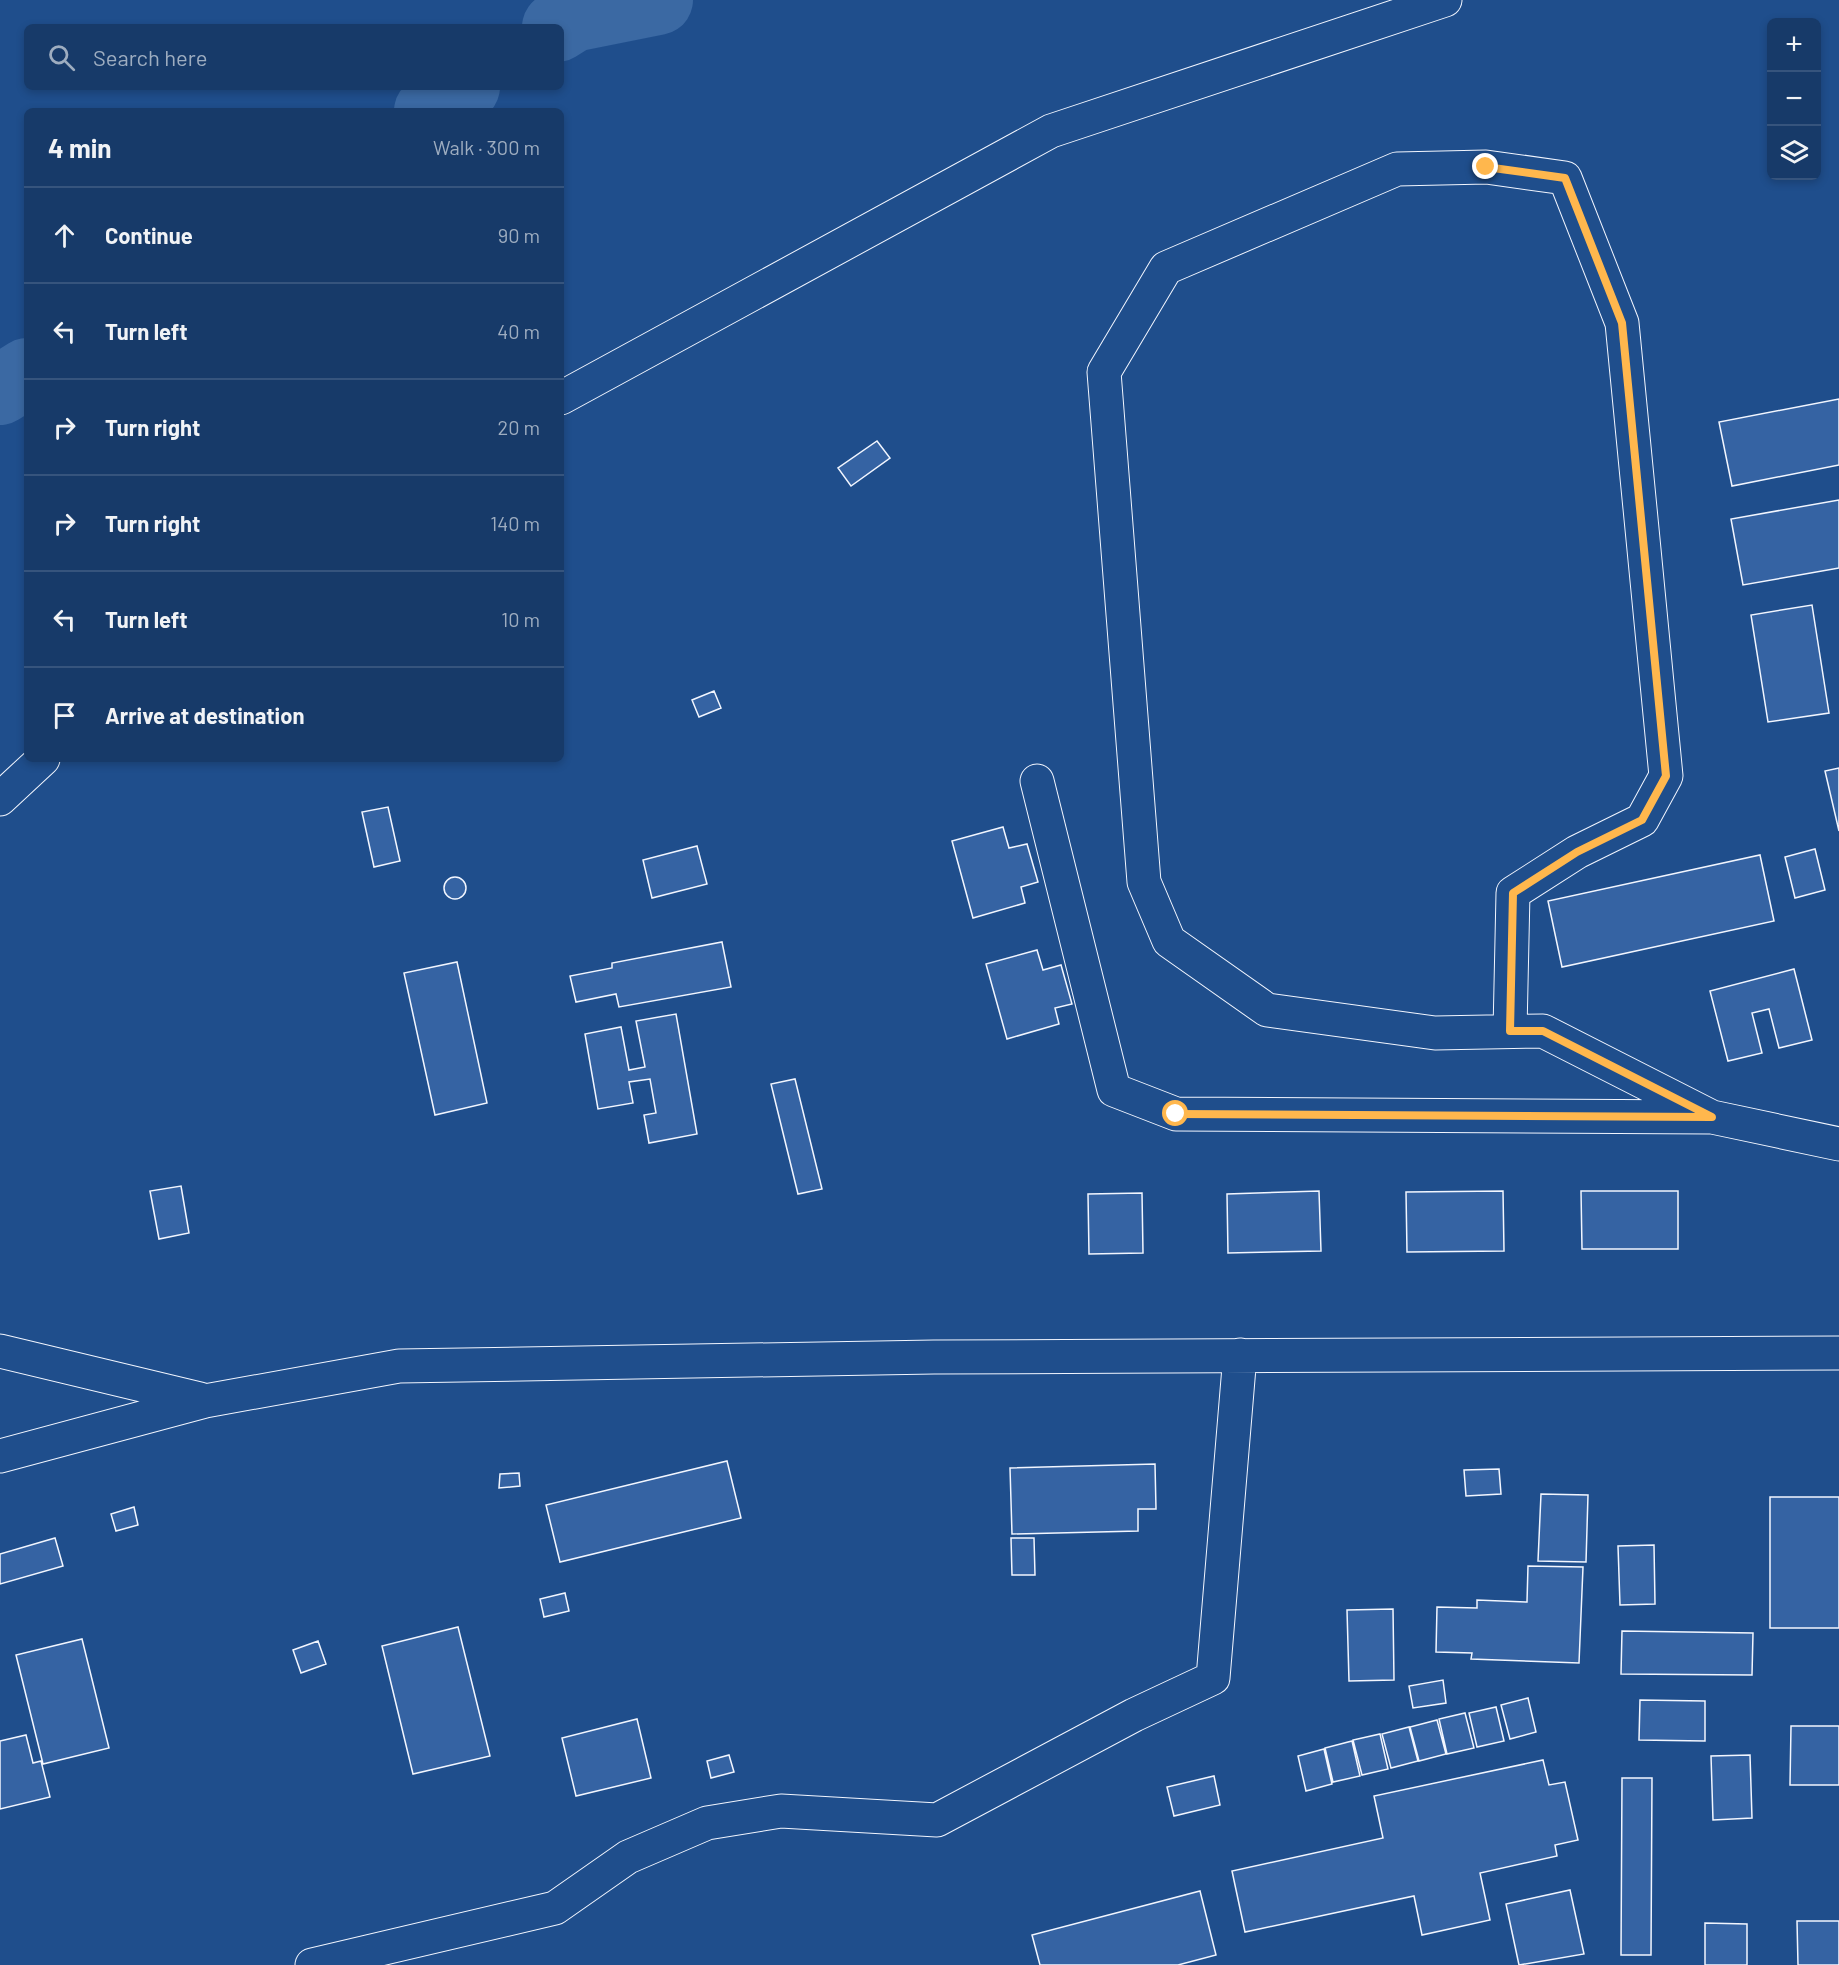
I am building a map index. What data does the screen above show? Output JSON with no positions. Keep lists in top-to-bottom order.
{
  "page": {
    "map_buttons": ["+", "−"],
    "search": "Search here",
    "heading": ["4 min", "Walk · 300 m"],
    "list": [
      ["Continue", "90 m"],
      ["Turn left", "40 m"],
      ["Turn right", "20 m"],
      ["Turn right", "140 m"],
      ["Turn left", "10 m"],
      "Arrive at destination"
    ]
  }
}
